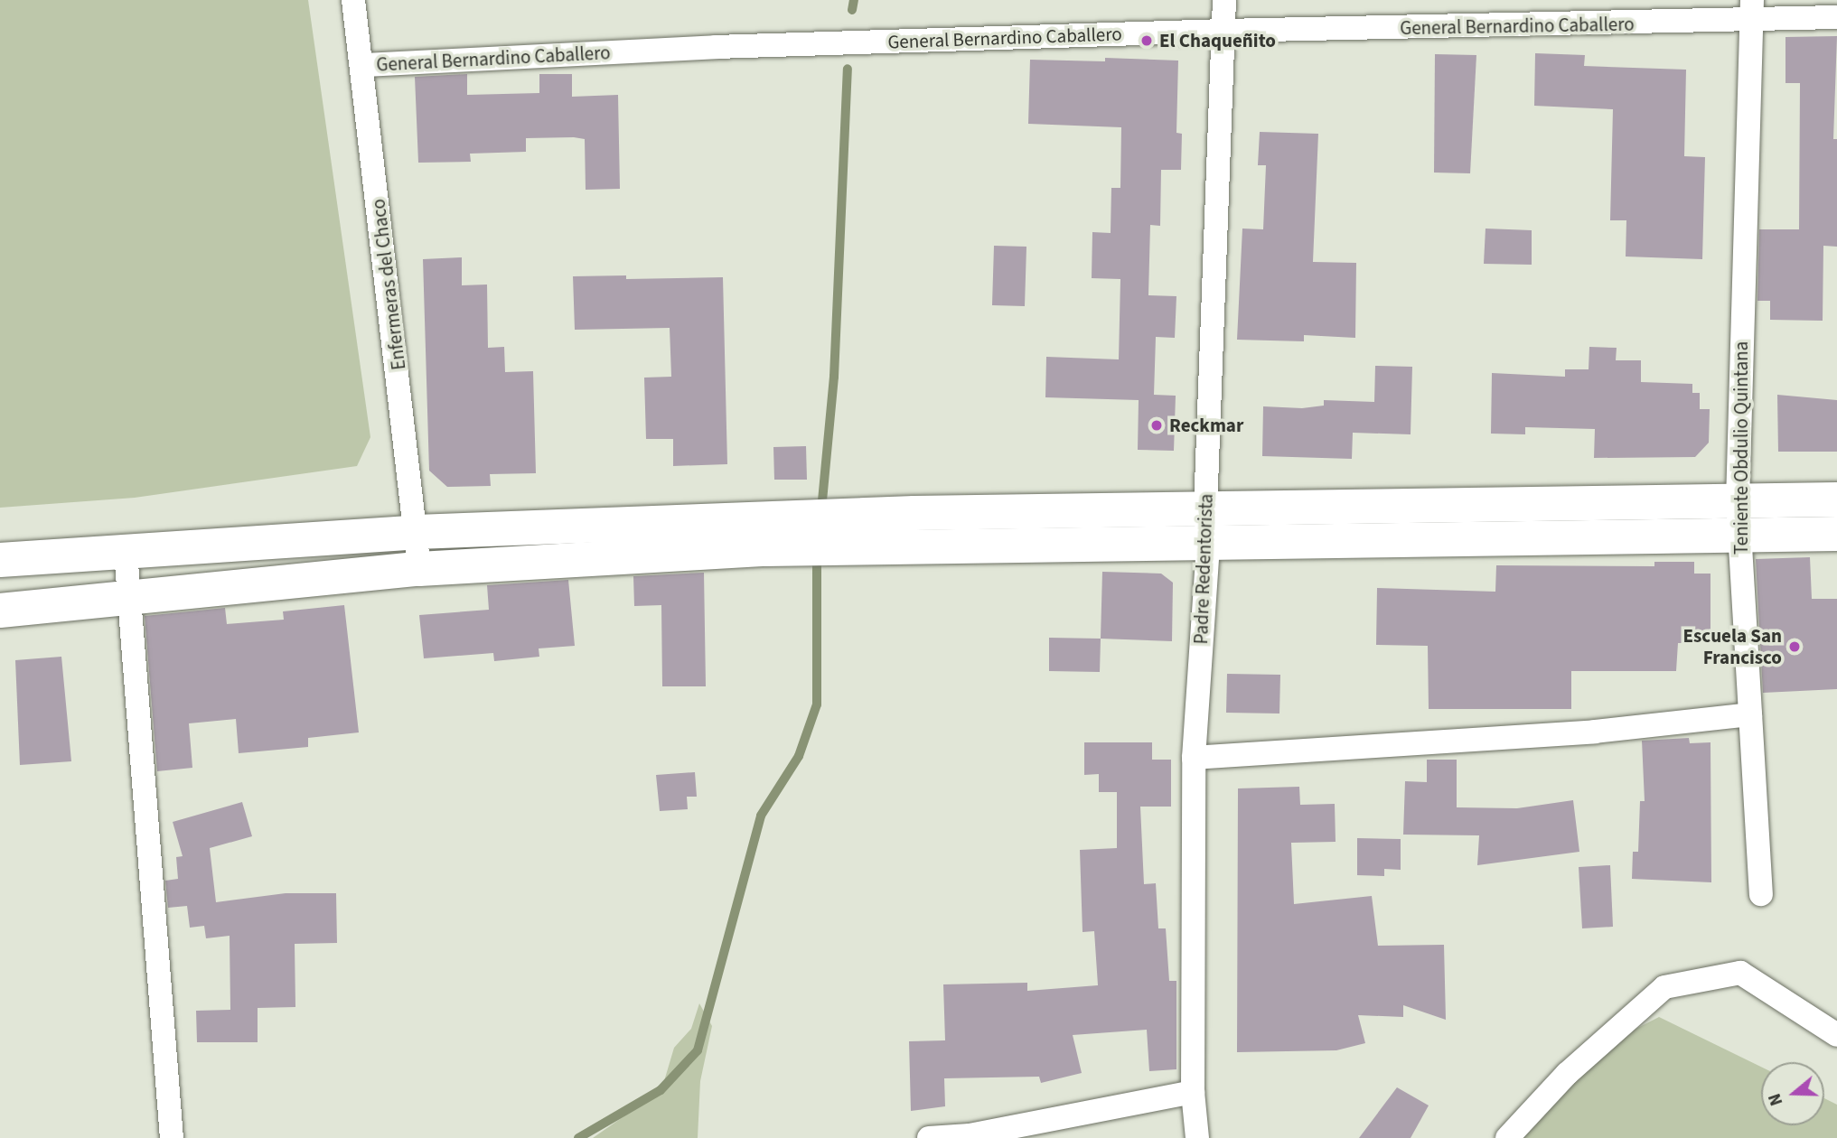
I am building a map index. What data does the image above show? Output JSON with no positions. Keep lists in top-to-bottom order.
{
  "streets": {
    "street": [
      "General Bernardino Caballero",
      "Enfermeras del Chaco",
      "Teniente Obdulio Quintana",
      "Padre Redentorista"
    ]
  },
  "crossings": [
    ["General Bernardino Caballero", "Enfermeras del Chaco"],
    ["General Bernardino Caballero", "Teniente Obdulio Quintana"],
    ["General Bernardino Caballero", "Padre Redentorista"]
  ],
  "places": ["El Chaqueñito", "Reckmar", "Escuela San Francisco"],
  "north": "left"
}
